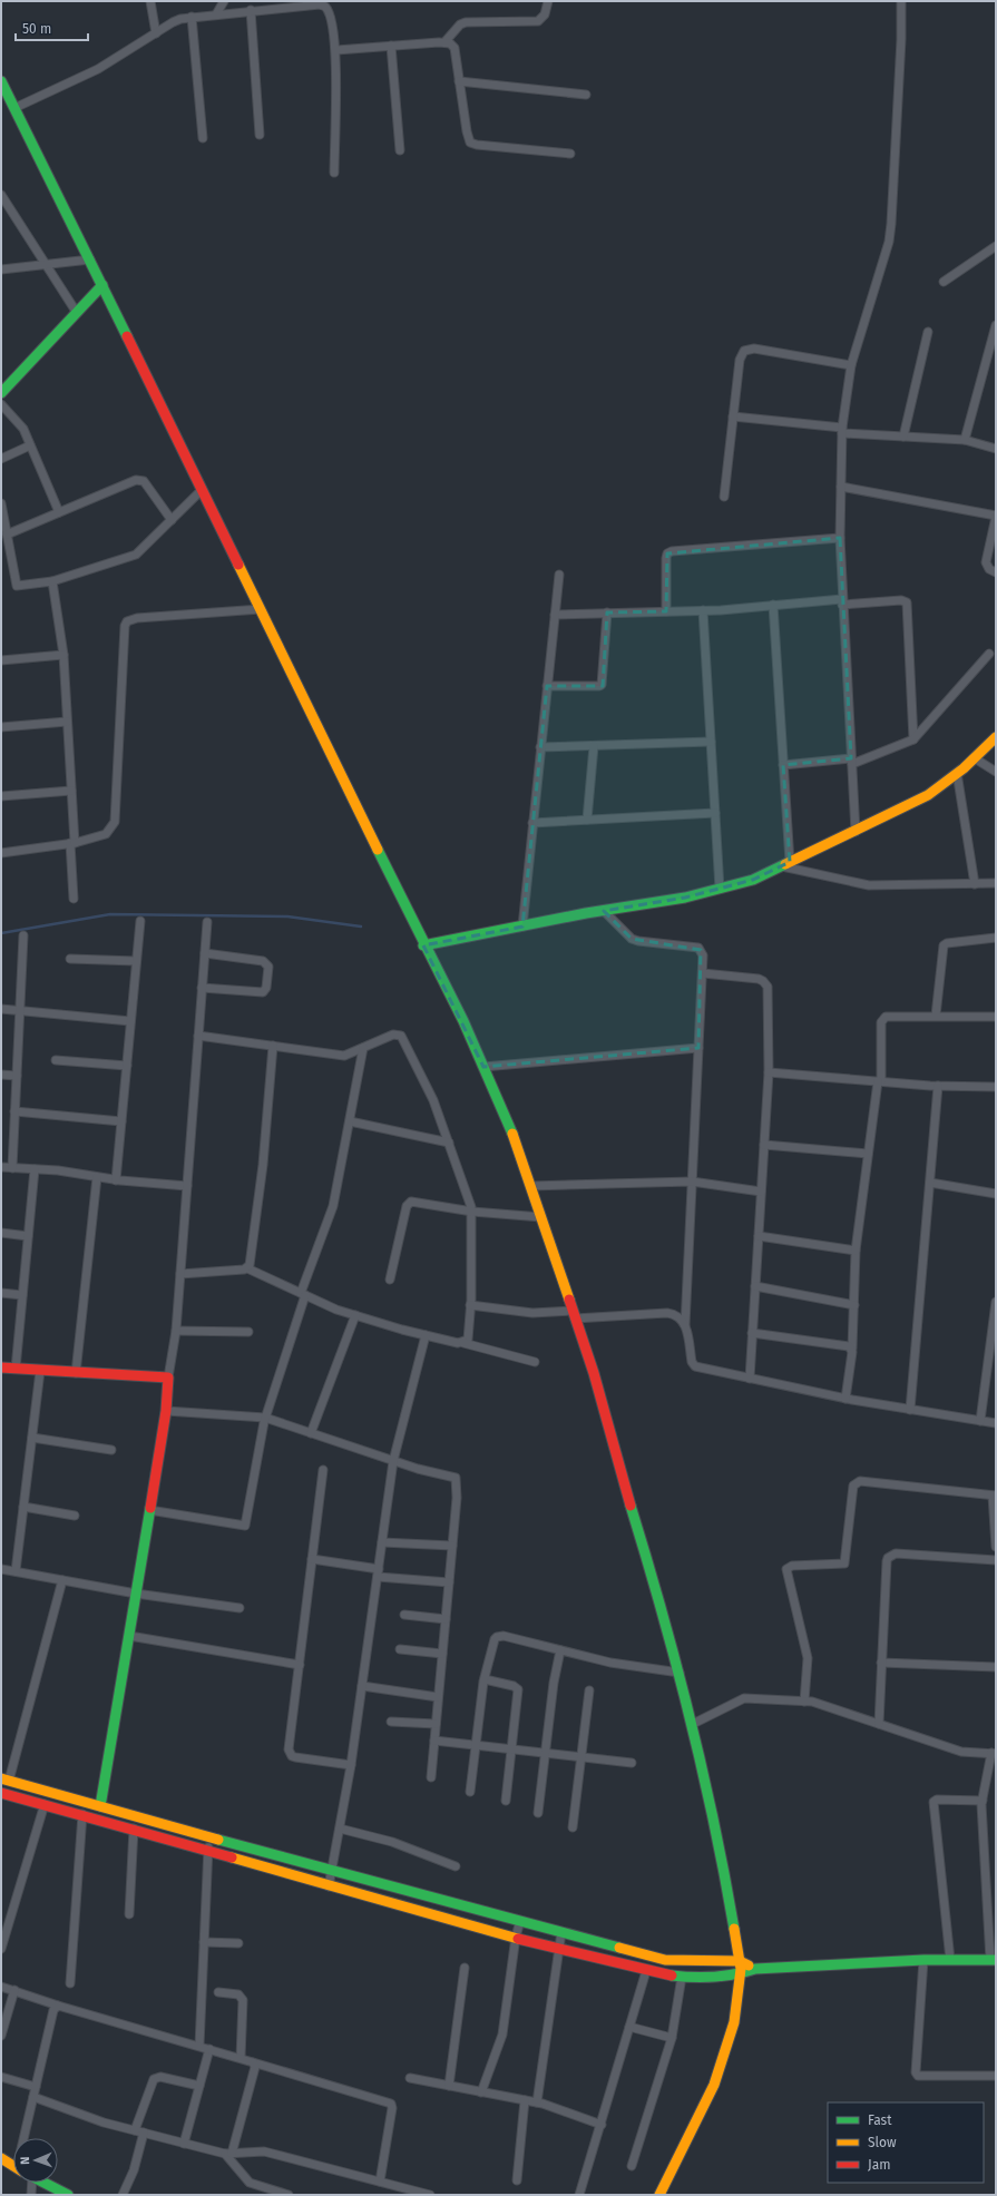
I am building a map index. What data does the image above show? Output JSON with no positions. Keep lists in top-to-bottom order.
{
  "legend": ["Fast", "Slow", "Jam"],
  "scale_bar": "50 m",
  "north": "left"
}
